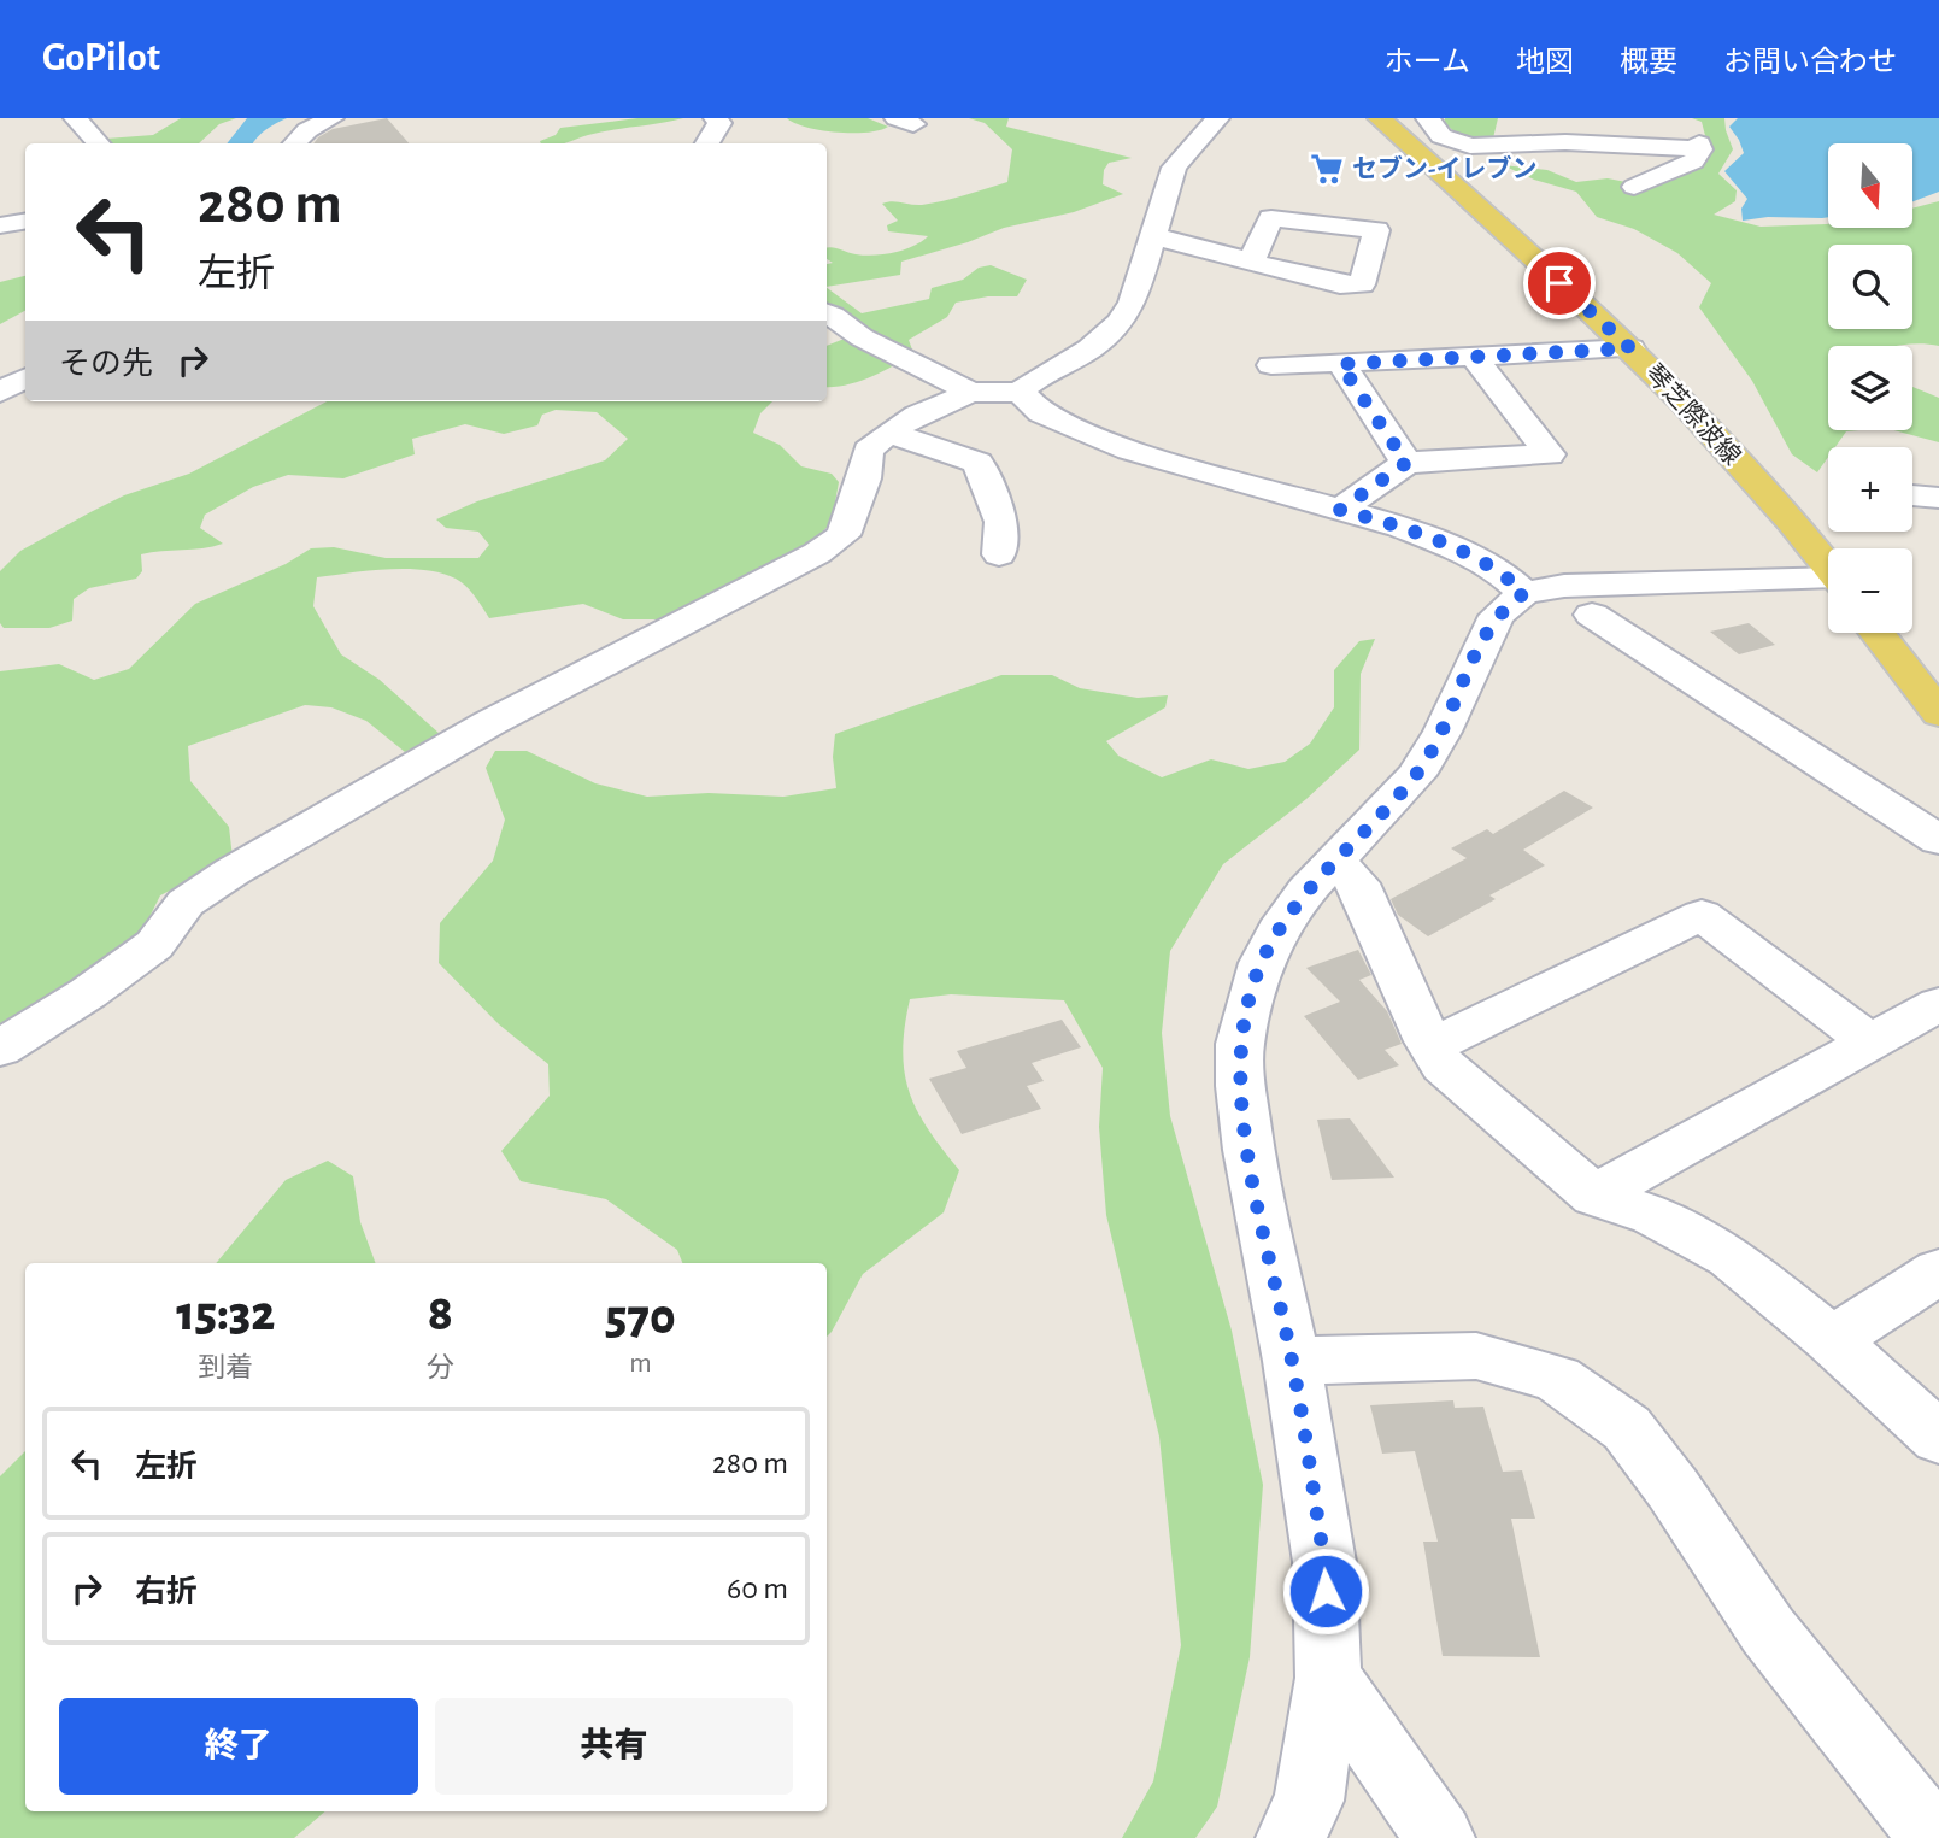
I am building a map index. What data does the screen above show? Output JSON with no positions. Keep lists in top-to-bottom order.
{
  "streets": {
    "main road": ["琴芝際波線"]
  },
  "places": {
    "supermarket": ["セブン-イレブン"]
  },
  "north": "bottom",
  "page": {
    "header": "GoPilot",
    "nav": [
      "ホーム",
      "地図",
      "概要",
      "お問い合わせ"
    ],
    "map_buttons": ["+", "−"],
    "turn": ["280 m", "左折"],
    "then": "その先",
    "eta": [
      "15:32",
      "到着",
      "8",
      "分",
      "570",
      "m"
    ],
    "list": [
      {
        "name": "左折",
        "value": "280 m"
      },
      {
        "name": "右折",
        "value": "60 m"
      }
    ],
    "buttons": ["終了", "共有"]
  }
}
